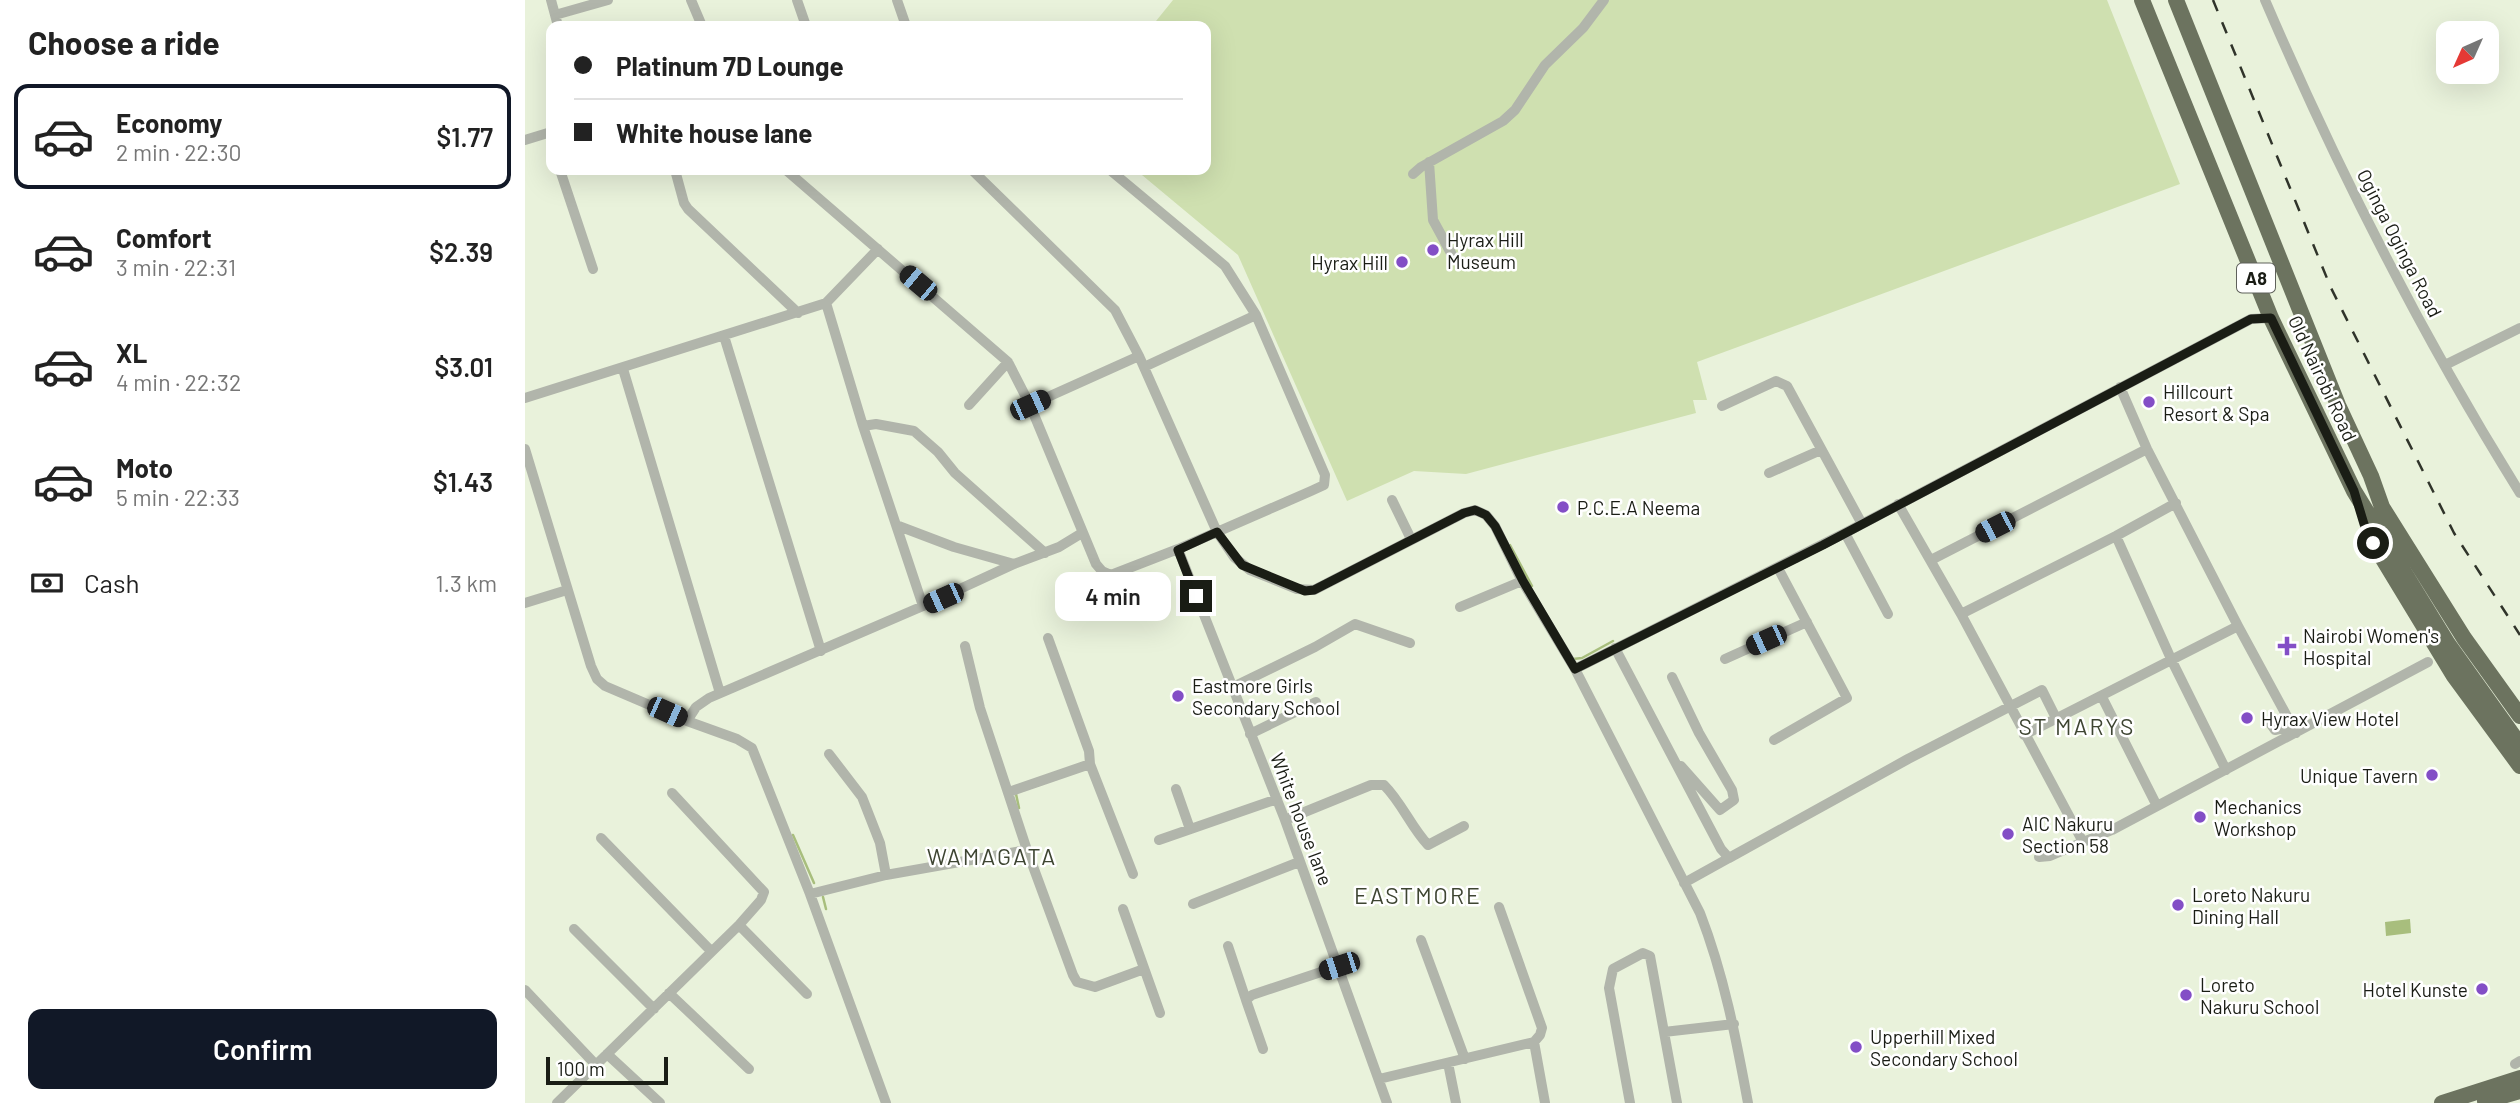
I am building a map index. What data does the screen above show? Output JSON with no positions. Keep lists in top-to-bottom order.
{
  "streets": {
    "highway": ["A8", "Old Nairobi Road"],
    "street": ["Oginga Oginga Road", "White house lane"]
  },
  "districts": ["ST MARYS", "WAMAGATA", "EASTMORE"],
  "places": {
    "other": [
      "Hyrax Hill Museum",
      "Hyrax Hill",
      "Hillcourt Resort & Spa",
      "P.C.E.A Neema",
      "Eastmore Girls Secondary School",
      "Hyrax View Hotel",
      "Unique Tavern",
      "Mechanics Workshop",
      "AIC Nakuru Section 58",
      "Loreto Nakuru Dining Hall",
      "Hotel Kunste",
      "Loreto Nakuru School",
      "Upperhill Mixed Secondary School"
    ],
    "health": ["Nairobi Women's Hospital"]
  },
  "scale_bar": "100 m",
  "north": "bottom left",
  "page": {
    "heading": "Choose a ride",
    "banner": ["Platinum 7D Lounge", "White house lane"],
    "list": [
      {
        "name": "Economy",
        "note": "2 min · 22:30",
        "value": "$1.77"
      },
      {
        "name": "Comfort",
        "note": "3 min · 22:31",
        "value": "$2.39"
      },
      {
        "name": "XL",
        "note": "4 min · 22:32",
        "value": "$3.01"
      },
      {
        "name": "Moto",
        "note": "5 min · 22:33",
        "value": "$1.43"
      }
    ],
    "pay": ["Cash", "1.3 km"],
    "bubble": "4 min",
    "buttons": "Confirm",
    "scale": "100 m"
  }
}
